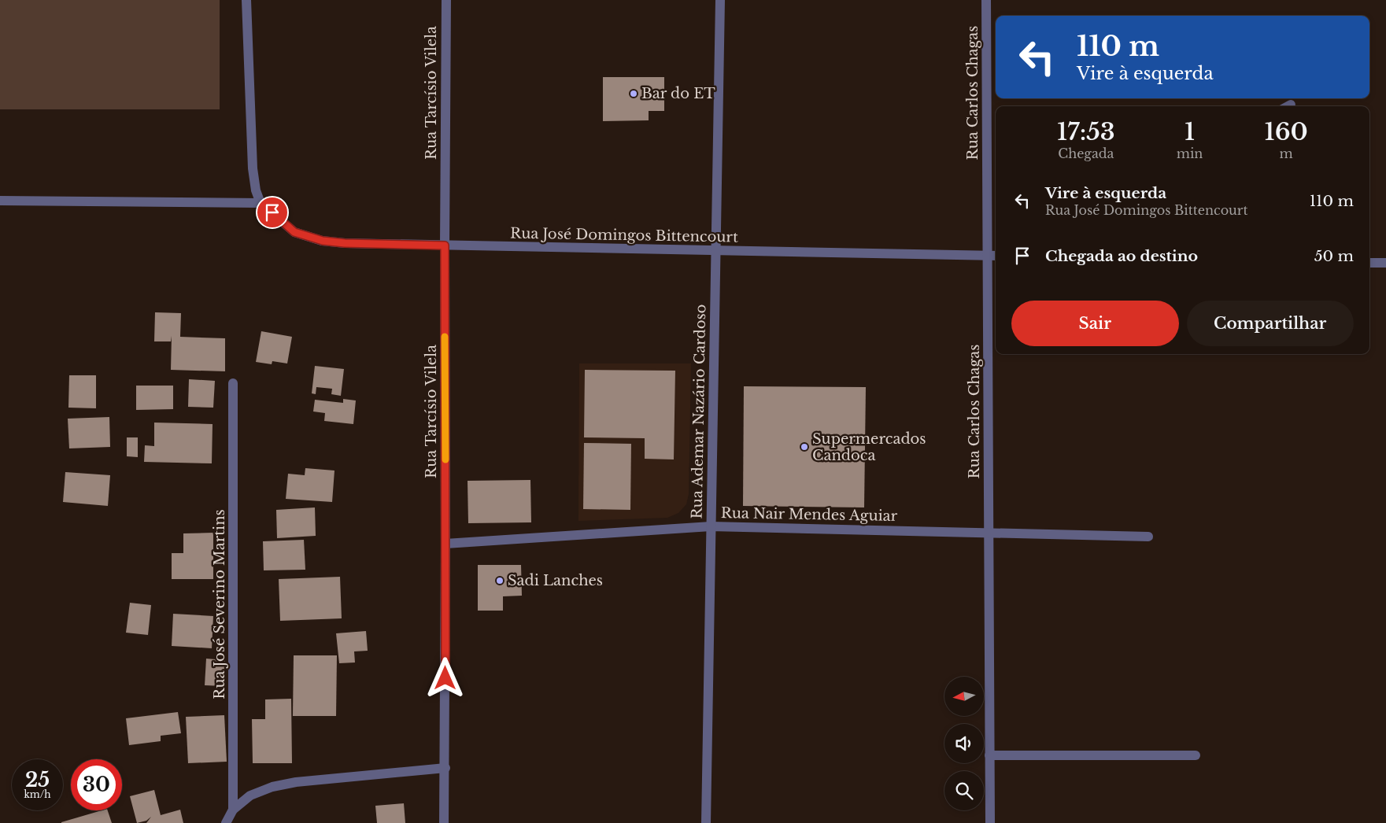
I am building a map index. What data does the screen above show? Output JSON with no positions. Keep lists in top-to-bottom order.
{
  "streets": {
    "street": [
      "Rua Tarcísio Vilela",
      "Rua Carlos Chagas",
      "Rua José Domingos Bittencourt",
      "Rua Ademar Nazário Cardoso",
      "Rua Nair Mendes Aguiar",
      "Rua José Severino Martins"
    ]
  },
  "crossings": [
    ["Rua Tarcísio Vilela", "Rua José Domingos Bittencourt"],
    ["Rua Tarcísio Vilela", "Rua Nair Mendes Aguiar"],
    ["Rua Carlos Chagas", "Rua José Domingos Bittencourt"],
    ["Rua Carlos Chagas", "Rua Nair Mendes Aguiar"],
    ["Rua José Domingos Bittencourt", "Rua Ademar Nazário Cardoso"],
    ["Rua Ademar Nazário Cardoso", "Rua Nair Mendes Aguiar"]
  ],
  "places": ["Bar do ET", "Supermercados Candoca", "Sadi Lanches"],
  "north": "left",
  "page": {
    "turn": ["110 m", "Vire à esquerda"],
    "eta": [
      "17:53",
      "Chegada",
      "1",
      "min",
      "160",
      "m"
    ],
    "list": [
      {
        "name": "Vire à esquerda",
        "note": "Rua José Domingos Bittencourt",
        "value": "110 m"
      },
      {
        "name": "Chegada ao destino",
        "value": "50 m"
      }
    ],
    "buttons": ["Sair", "Compartilhar"],
    "speed": "25 km/h",
    "limit": "30"
  }
}
